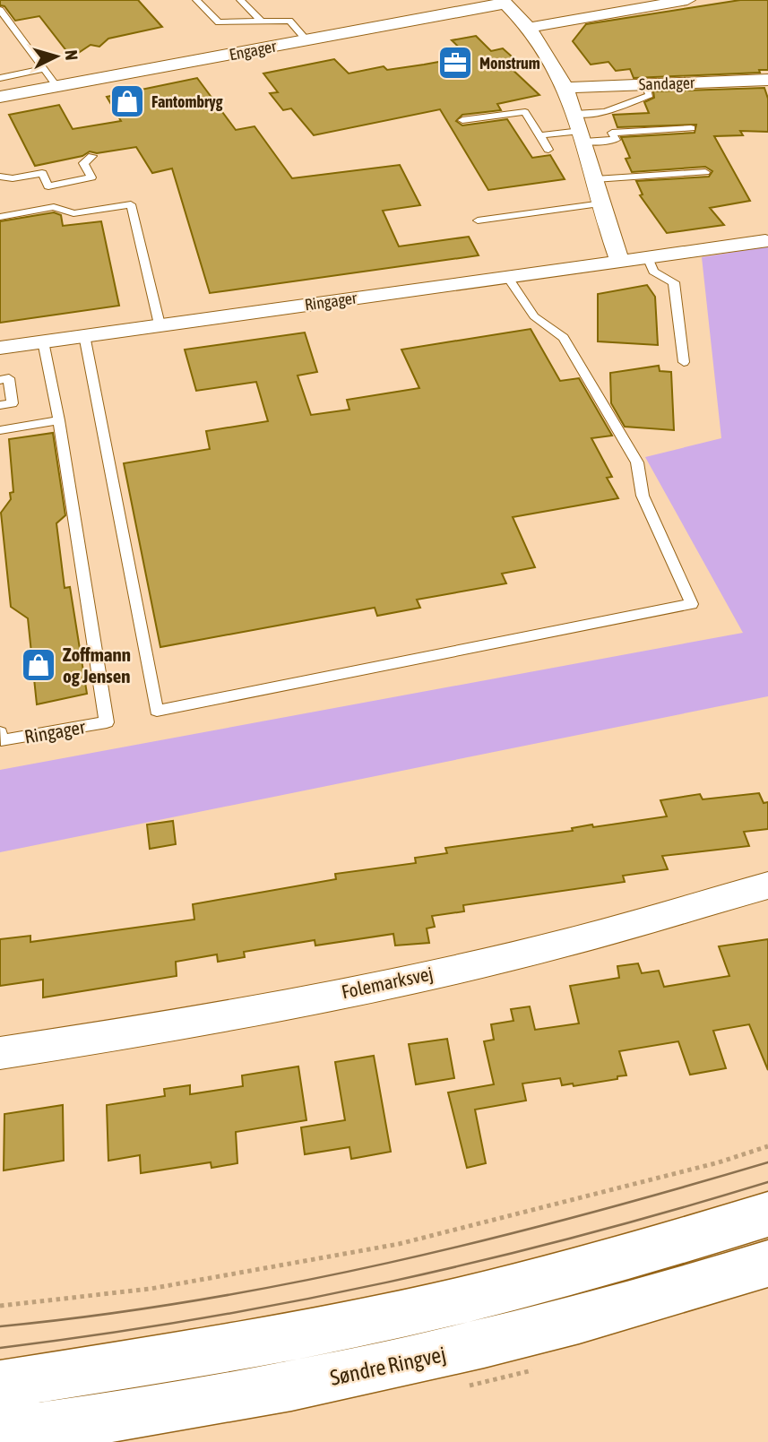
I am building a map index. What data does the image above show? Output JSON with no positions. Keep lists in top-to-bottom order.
{
  "streets": {
    "main road": ["Søndre Ringvej"],
    "street": [
      "Engager",
      "Sandager",
      "Ringager",
      "Folemarksvej"
    ]
  },
  "places": {
    "office": ["Monstrum"],
    "shop": ["Fantombryg", "Zoffmann og Jensen"]
  },
  "north": "right"
}
